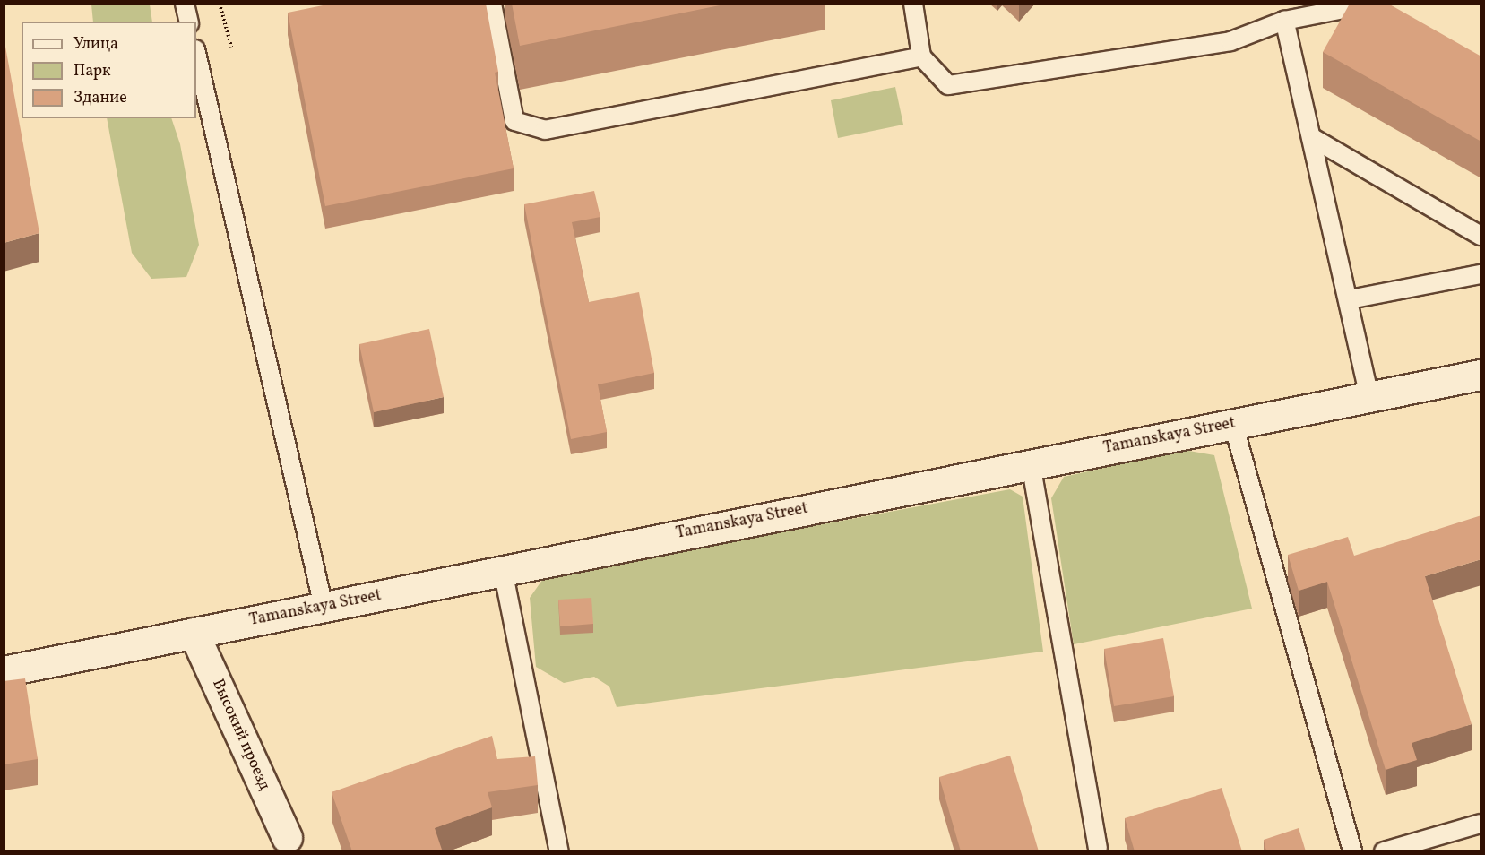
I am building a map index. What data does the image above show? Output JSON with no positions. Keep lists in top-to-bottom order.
{
  "streets": {
    "street": ["Tamanskaya Street", "Высокий проезд"]
  },
  "crossings": [
    ["Tamanskaya Street", "Высокий проезд"]
  ],
  "legend": ["Улица", "Парк", "Здание"]
}
